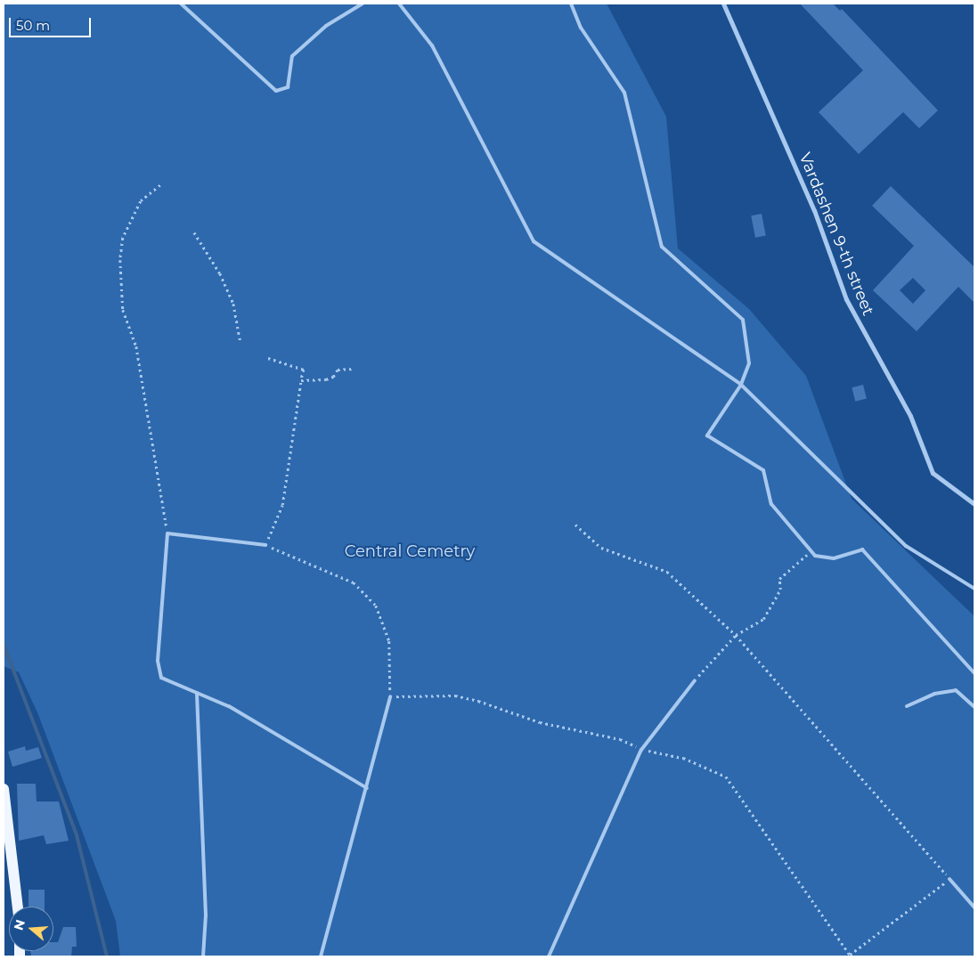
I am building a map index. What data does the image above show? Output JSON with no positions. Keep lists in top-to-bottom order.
{
  "streets": {
    "street": ["Vardashen 9-th street"]
  },
  "parks": ["Central Cemetry"],
  "scale_bar": "50 m",
  "north": "left"
}
